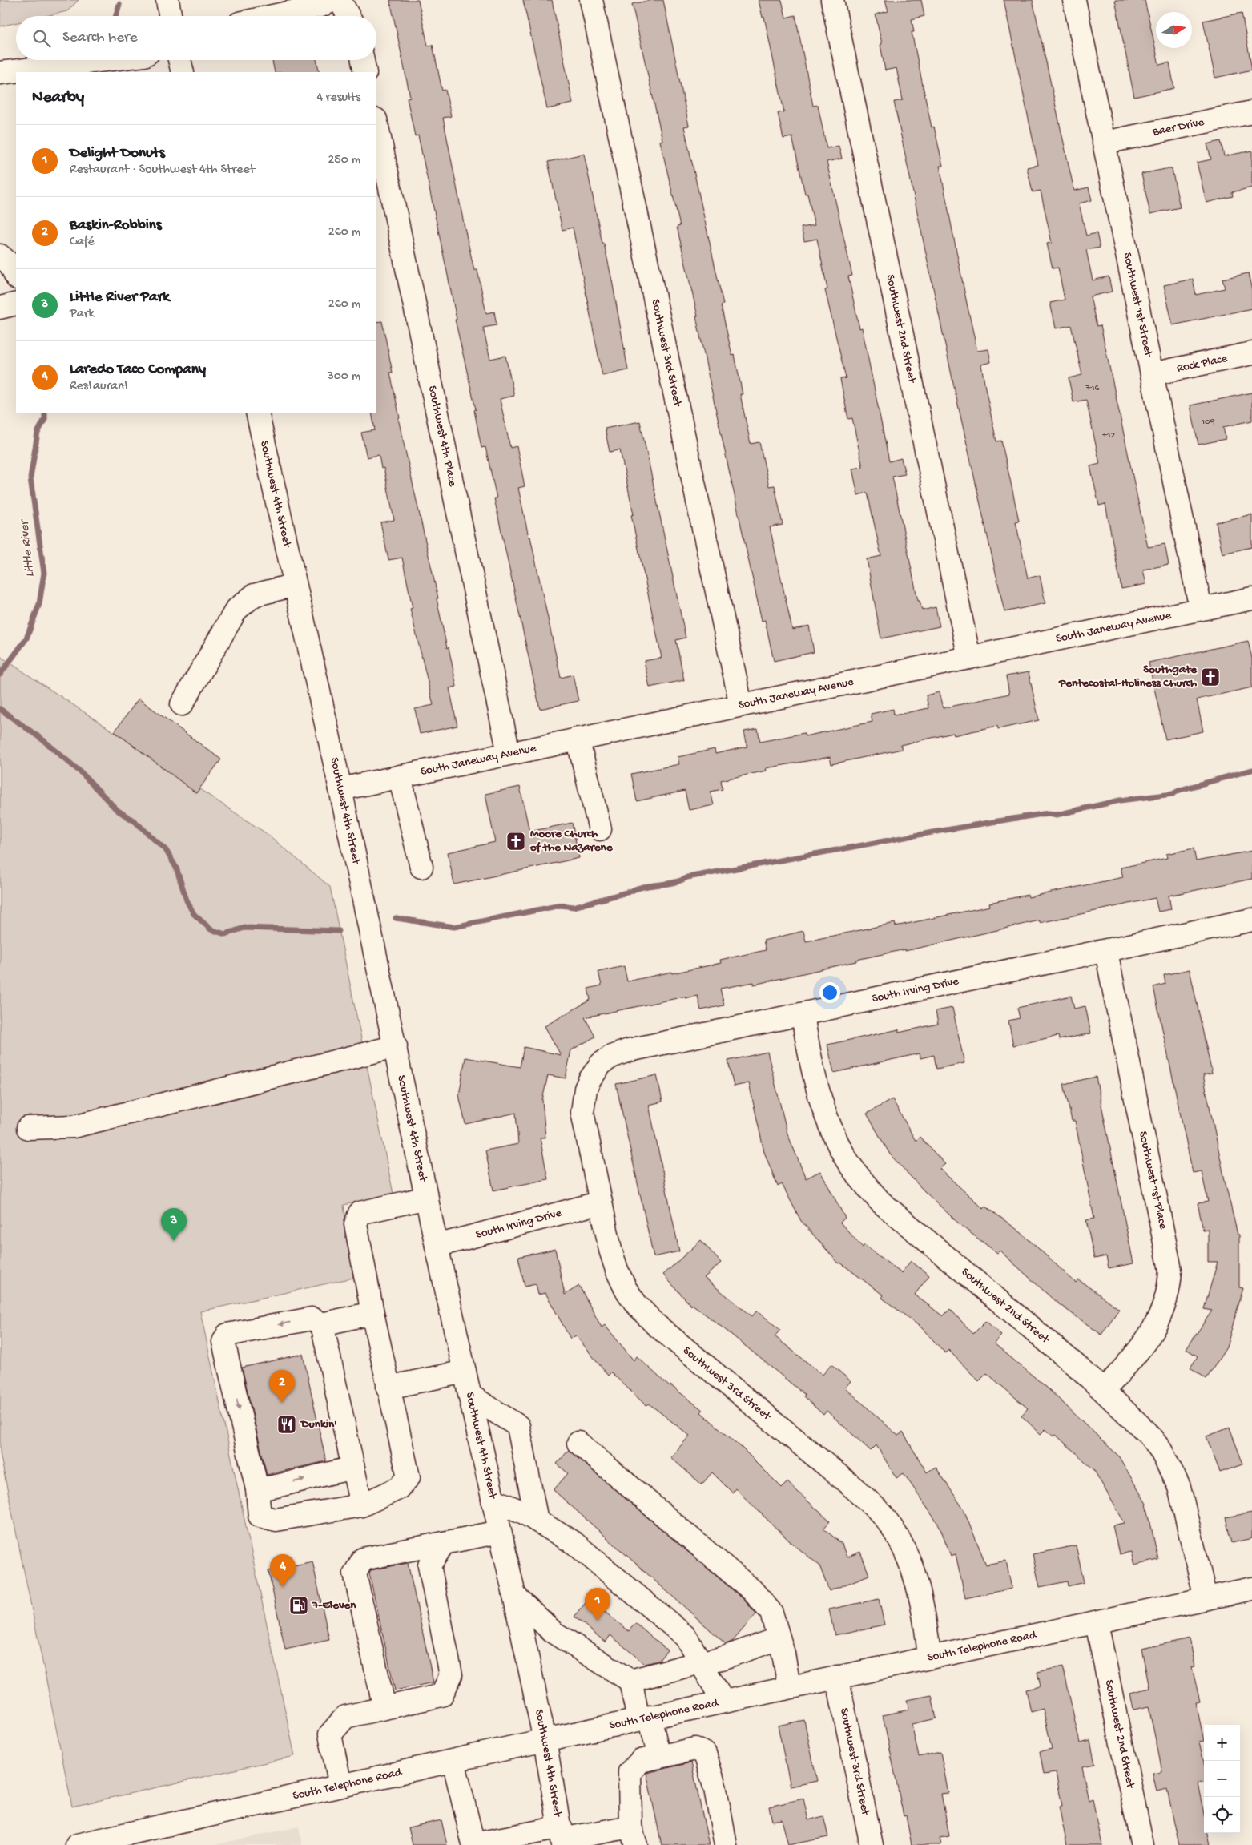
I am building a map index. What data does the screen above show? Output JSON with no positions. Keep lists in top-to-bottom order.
{
  "streets": {
    "street": [
      "Baer Drive",
      "Southwest 1st Street",
      "Southwest 2nd Street",
      "Southwest 3rd Street",
      "Rock Place",
      "Southwest 4th Place",
      "Southwest 4th Street",
      "South Janeway Avenue",
      "South Irving Drive",
      "Southwest 1st Place",
      "South Telephone Road"
    ]
  },
  "crossings": [
    ["Baer Drive", "Southwest 1st Street"],
    ["Southwest 1st Street", "Rock Place"],
    ["Southwest 1st Street", "South Janeway Avenue"],
    ["Southwest 2nd Street", "South Janeway Avenue"],
    ["Southwest 2nd Street", "South Irving Drive"],
    ["Southwest 2nd Street", "Southwest 1st Place"],
    ["Southwest 2nd Street", "South Telephone Road"],
    ["Southwest 3rd Street", "South Janeway Avenue"],
    ["Southwest 3rd Street", "South Irving Drive"],
    ["Southwest 3rd Street", "South Telephone Road"],
    ["Southwest 4th Place", "South Janeway Avenue"],
    ["Southwest 4th Street", "South Janeway Avenue"],
    ["Southwest 4th Street", "South Irving Drive"],
    ["Southwest 4th Street", "South Telephone Road"],
    ["South Irving Drive", "Southwest 1st Place"]
  ],
  "water": ["Little River"],
  "places": {
    "church": ["Southgate Pentecostal-Holiness Church", "Moore Church of the Nazarene"],
    "restaurant": ["Dunkin'"],
    "fuel station": ["7-Eleven"]
  },
  "house_numbers": ["716", "109", "712"],
  "north": "right",
  "page": {
    "search": "Search here",
    "heading": ["Nearby", "4 results"],
    "list": [
      {
        "mark": "1",
        "name": "Delight Donuts",
        "note": "Restaurant · Southwest 4th Street",
        "value": "250 m"
      },
      {
        "mark": "2",
        "name": "Baskin-Robbins",
        "note": "Café",
        "value": "260 m"
      },
      {
        "mark": "3",
        "name": "Little River Park",
        "note": "Park",
        "value": "260 m"
      },
      {
        "mark": "4",
        "name": "Laredo Taco Company",
        "note": "Restaurant",
        "value": "300 m"
      }
    ],
    "pins": [
      "3",
      "2",
      "4",
      "1"
    ],
    "map_buttons": ["+", "−"]
  }
}
